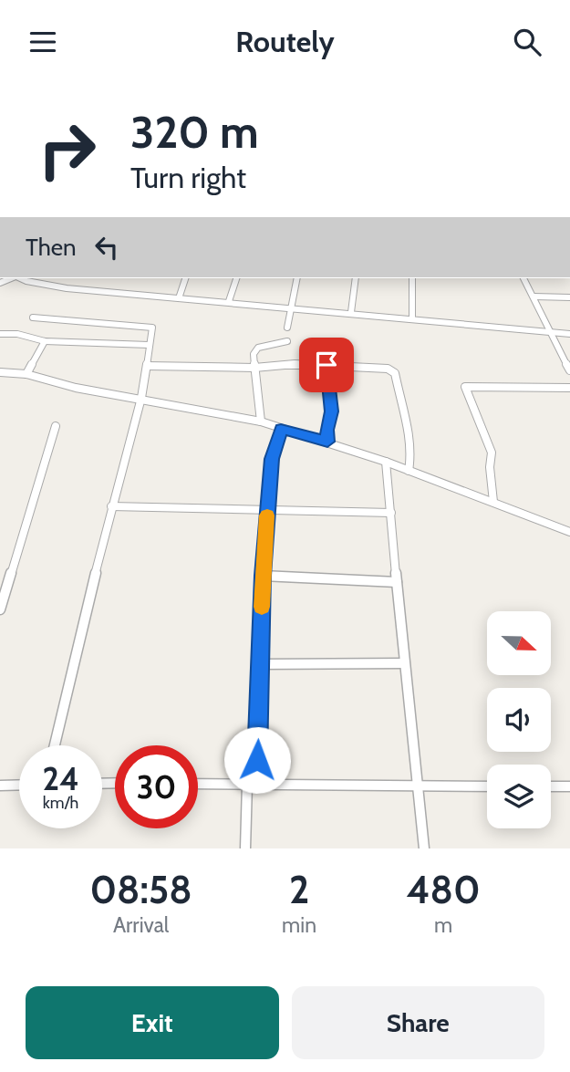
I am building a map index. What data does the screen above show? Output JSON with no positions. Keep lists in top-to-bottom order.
{
  "north": "right",
  "page": {
    "header": "Routely",
    "turn": ["320 m", "Turn right"],
    "then": "Then",
    "speed": "24 km/h",
    "limit": "30",
    "eta": [
      "08:58",
      "Arrival",
      "2",
      "min",
      "480",
      "m"
    ],
    "buttons": ["Exit", "Share"]
  }
}
